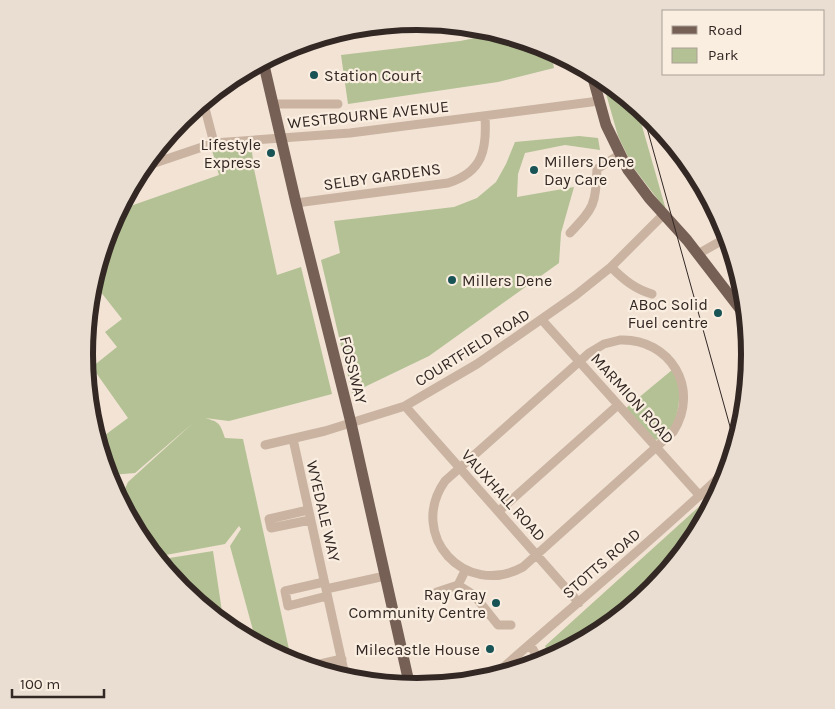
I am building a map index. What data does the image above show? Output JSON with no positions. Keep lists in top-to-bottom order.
{
  "streets": {
    "main road": ["FOSSWAY"],
    "street": [
      "WESTBOURNE AVENUE",
      "SELBY GARDENS",
      "COURTFIELD ROAD",
      "MARMION ROAD",
      "VAUXHALL ROAD",
      "WYEDALE WAY",
      "STOTTS ROAD"
    ]
  },
  "crossings": [
    ["WESTBOURNE AVENUE", "SELBY GARDENS"],
    ["WESTBOURNE AVENUE", "FOSSWAY"],
    ["SELBY GARDENS", "FOSSWAY"],
    ["COURTFIELD ROAD", "FOSSWAY"],
    ["COURTFIELD ROAD", "MARMION ROAD"],
    ["COURTFIELD ROAD", "VAUXHALL ROAD"],
    ["MARMION ROAD", "STOTTS ROAD"],
    ["VAUXHALL ROAD", "STOTTS ROAD"]
  ],
  "places": [
    "Station Court",
    "Lifestyle Express",
    "Millers Dene Day Care",
    "Millers Dene",
    "ABoC Solid Fuel centre",
    "Ray Gray Community Centre",
    "Milecastle House"
  ],
  "legend": ["Road", "Park"],
  "scale_bar": "100 m"
}
